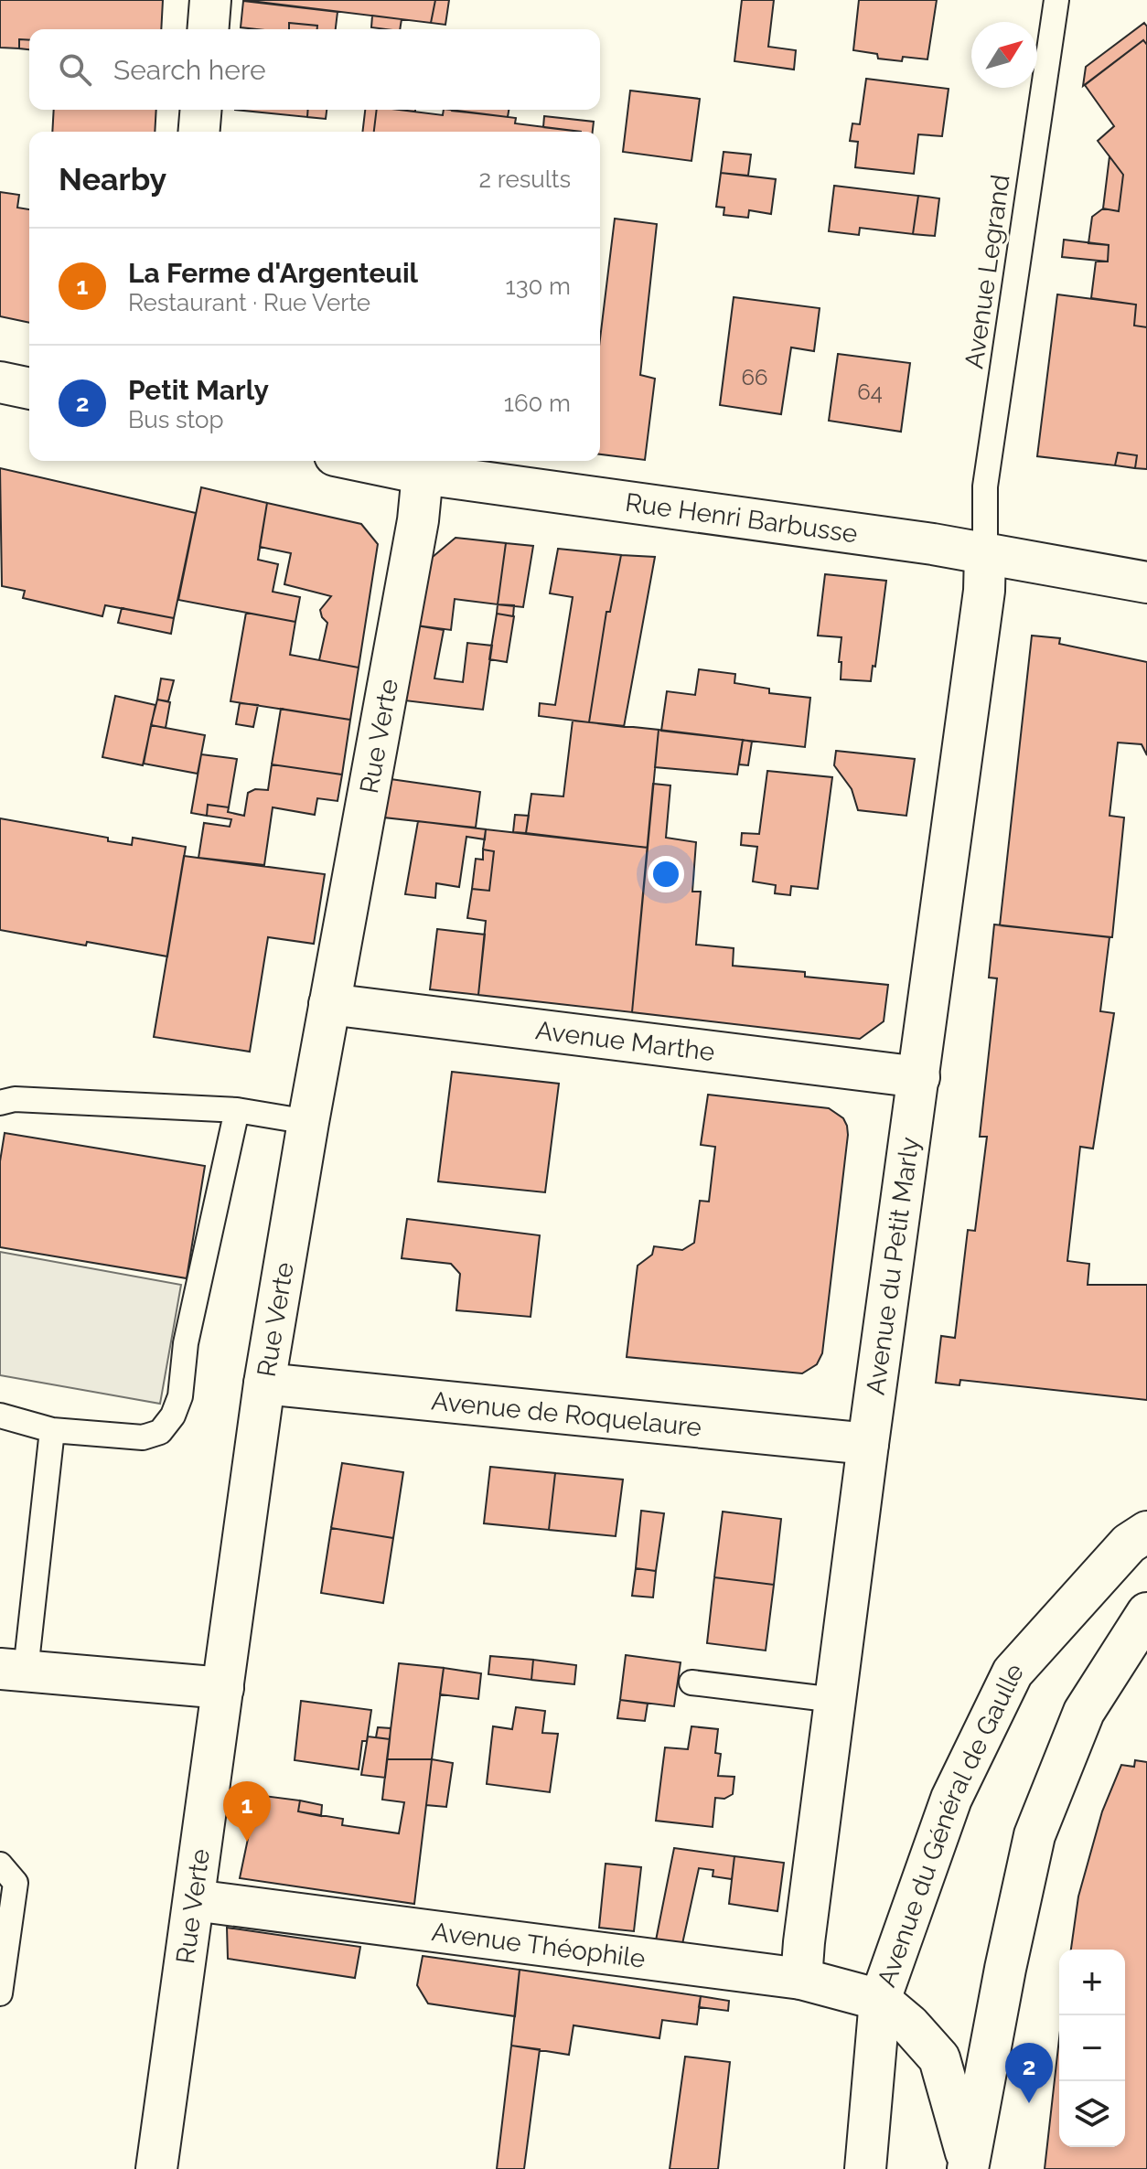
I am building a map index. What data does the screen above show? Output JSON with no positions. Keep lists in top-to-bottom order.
{
  "streets": {
    "street": [
      "Rue Henri Barbusse",
      "Rue Verte",
      "Avenue Marthe",
      "Avenue du Petit Marly",
      "Avenue de Roquelaure",
      "Avenue du Général de Gaulle",
      "Avenue Théophile"
    ],
    "lane": ["Avenue Legrand"]
  },
  "crossings": [
    ["Avenue Legrand", "Rue Henri Barbusse"],
    ["Avenue Legrand", "Avenue du Petit Marly"],
    ["Rue Henri Barbusse", "Rue Verte"],
    ["Rue Henri Barbusse", "Avenue du Petit Marly"],
    ["Rue Verte", "Avenue Marthe"],
    ["Rue Verte", "Avenue de Roquelaure"],
    ["Rue Verte", "Avenue Théophile"],
    ["Avenue Marthe", "Avenue du Petit Marly"],
    ["Avenue du Petit Marly", "Avenue de Roquelaure"],
    ["Avenue du Petit Marly", "Avenue Théophile"],
    ["Avenue du Général de Gaulle", "Avenue Théophile"]
  ],
  "house_numbers": ["66", "64"],
  "north": "top right",
  "page": {
    "search": "Search here",
    "heading": ["Nearby", "2 results"],
    "list": [
      {
        "mark": "1",
        "name": "La Ferme d'Argenteuil",
        "note": "Restaurant · Rue Verte",
        "value": "130 m"
      },
      {
        "mark": "2",
        "name": "Petit Marly",
        "note": "Bus stop",
        "value": "160 m"
      }
    ],
    "pins": ["1", "2"],
    "map_buttons": ["+", "−"]
  }
}
